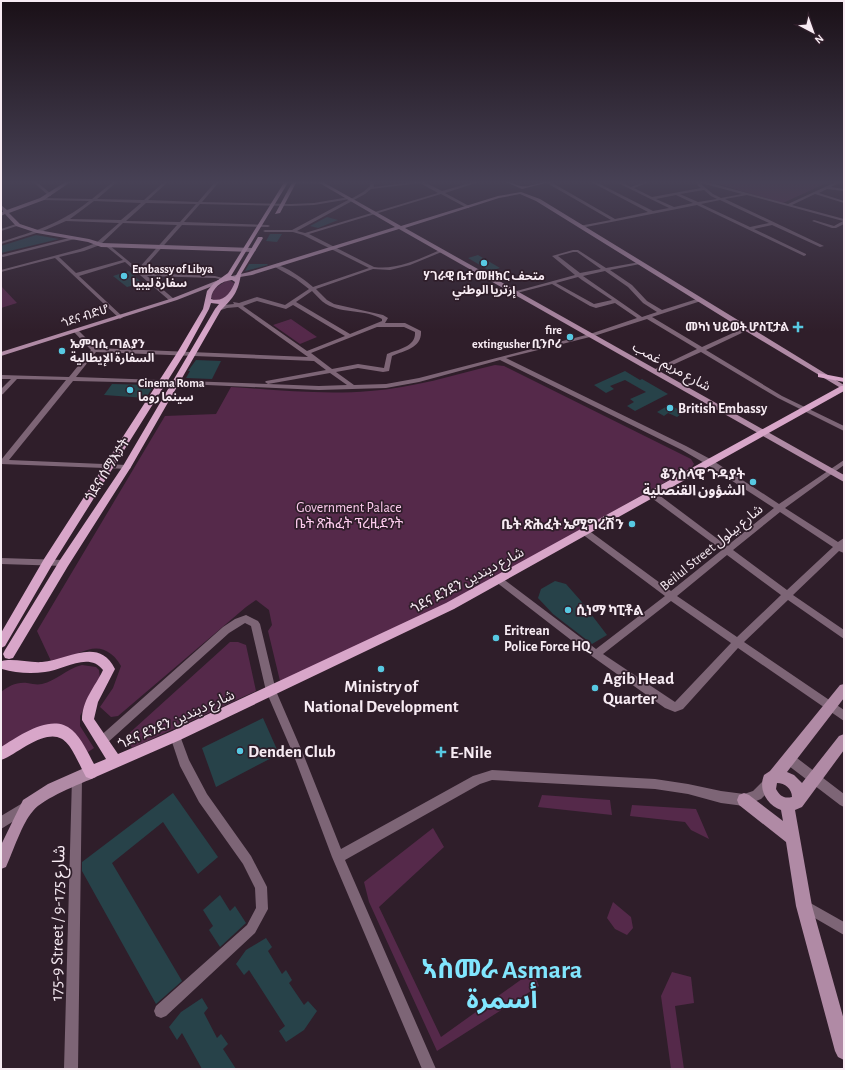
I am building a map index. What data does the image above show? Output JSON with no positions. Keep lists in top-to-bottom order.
{
  "streets": {
    "main road": ["ጎደና ሰማእታት", "ጎደና ደንደን شارع ديندين"],
    "street": [
      "ጎደና ብድሆ",
      "شارع مريم غمب",
      "Beilul Street شارع بيلول",
      "175-9 Street / شارع 175-9"
    ]
  },
  "crossings": [
    ["شارع مريم غمب", "Beilul Street شارع بيلول"],
    ["شارع مريم غمب", "ጎደና ደንደን شارع ديندين"]
  ],
  "districts": ["ኣስመራ Asmara أسمرة"],
  "parks": ["Government Palace ቤት ጽሕፈት ፕረዚደንት"],
  "places": {
    "other": [
      "ሃገራዊ ቤተ መዘክር متحف إرتريا الوطني",
      "Embassy of Libya سفارة ليبيا",
      "fire extingusher ቢንቦሪ",
      "ኤምባሲ ጣልያን السفارة الإيطالية",
      "Cinema Roma سينما روما",
      "British Embassy",
      "ቆንስላዊ ጉዳያት الشؤون القنصلية",
      "ቤት ጽሕፈት ኤሚግረሽን",
      "ሲነማ ካፒቶል",
      "Eritrean Police Force HQ",
      "Ministry of National Development",
      "Agib Head Quarter",
      "Denden Club"
    ],
    "health": ["መካነ ህይወት ሆስፒታል", "E-Nile"]
  },
  "north": "bottom right"
}
